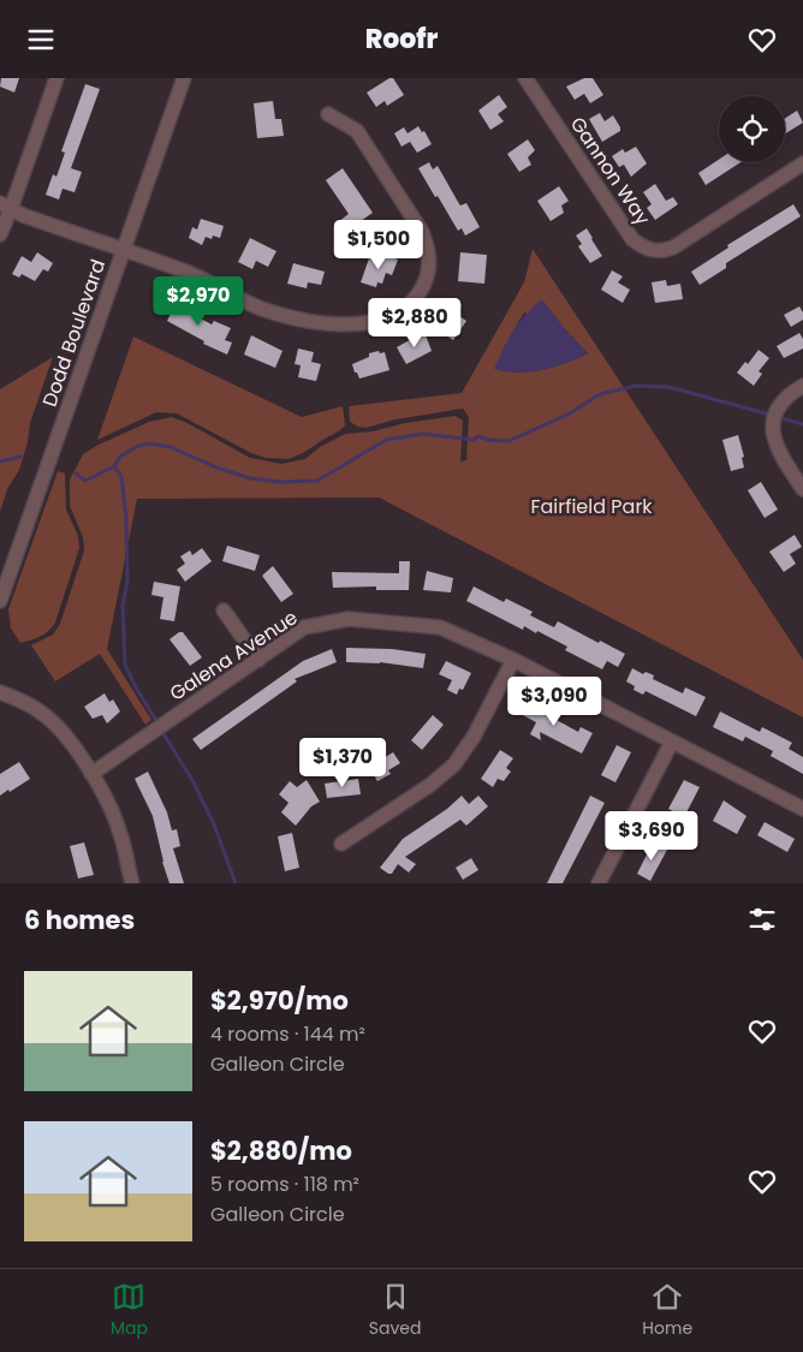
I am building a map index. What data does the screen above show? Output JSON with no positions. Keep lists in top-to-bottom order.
{
  "streets": {
    "street": ["Gannon Way", "Dodd Boulevard", "Galena Avenue"]
  },
  "parks": ["Fairfield Park"],
  "page": {
    "header": "Roofr",
    "price": [
      "$1,500",
      "$2,970",
      "$2,880",
      "$3,090",
      "$1,370",
      "$3,690"
    ],
    "heading": "6 homes",
    "list": [
      {
        "name": "$2,970/mo",
        "note": "4 rooms · 144 m² · Galleon Circle"
      },
      {
        "name": "$2,880/mo",
        "note": "5 rooms · 118 m² · Galleon Circle"
      }
    ],
    "tabs": ["Map", "Saved", "Home"]
  }
}
